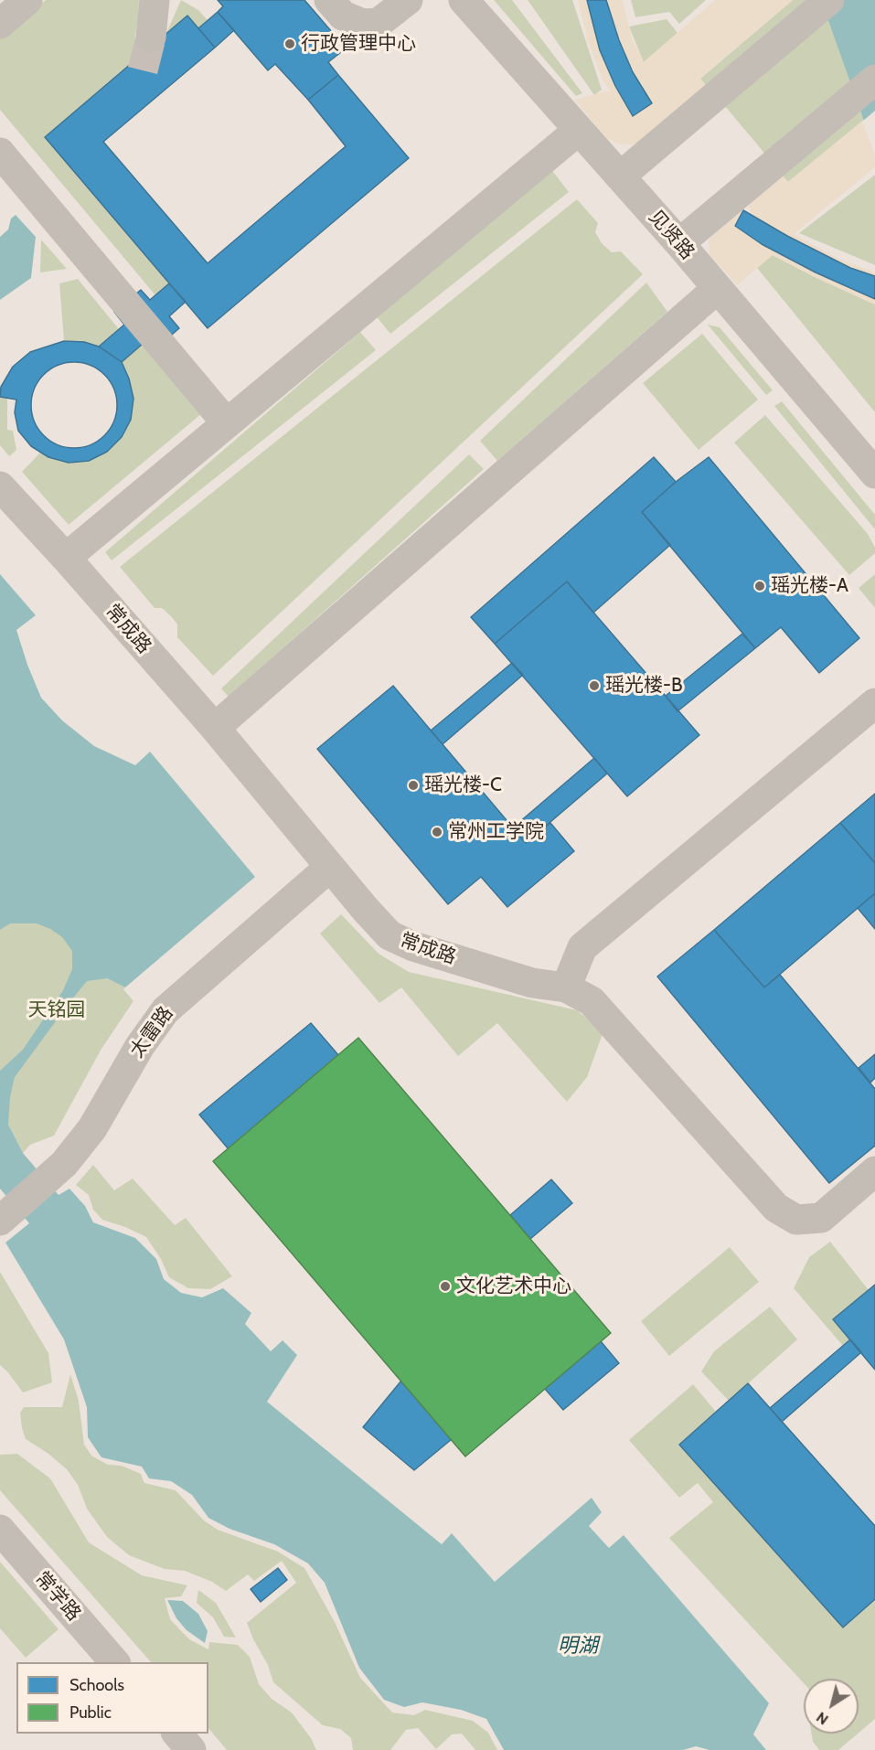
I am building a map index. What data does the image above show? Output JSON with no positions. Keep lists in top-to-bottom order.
{
  "streets": {
    "lane": [
      "见贤路",
      "常成路",
      "太雷路",
      "常学路"
    ]
  },
  "crossings": [
    ["常成路", "太雷路"]
  ],
  "water": ["明湖"],
  "parks": ["天铭园"],
  "places": [
    "行政管理中心",
    "瑶光楼-A",
    "瑶光楼-B",
    "瑶光楼-C",
    "常州工学院",
    "文化艺术中心"
  ],
  "legend": ["Schools", "Public"],
  "north": "bottom left"
}
